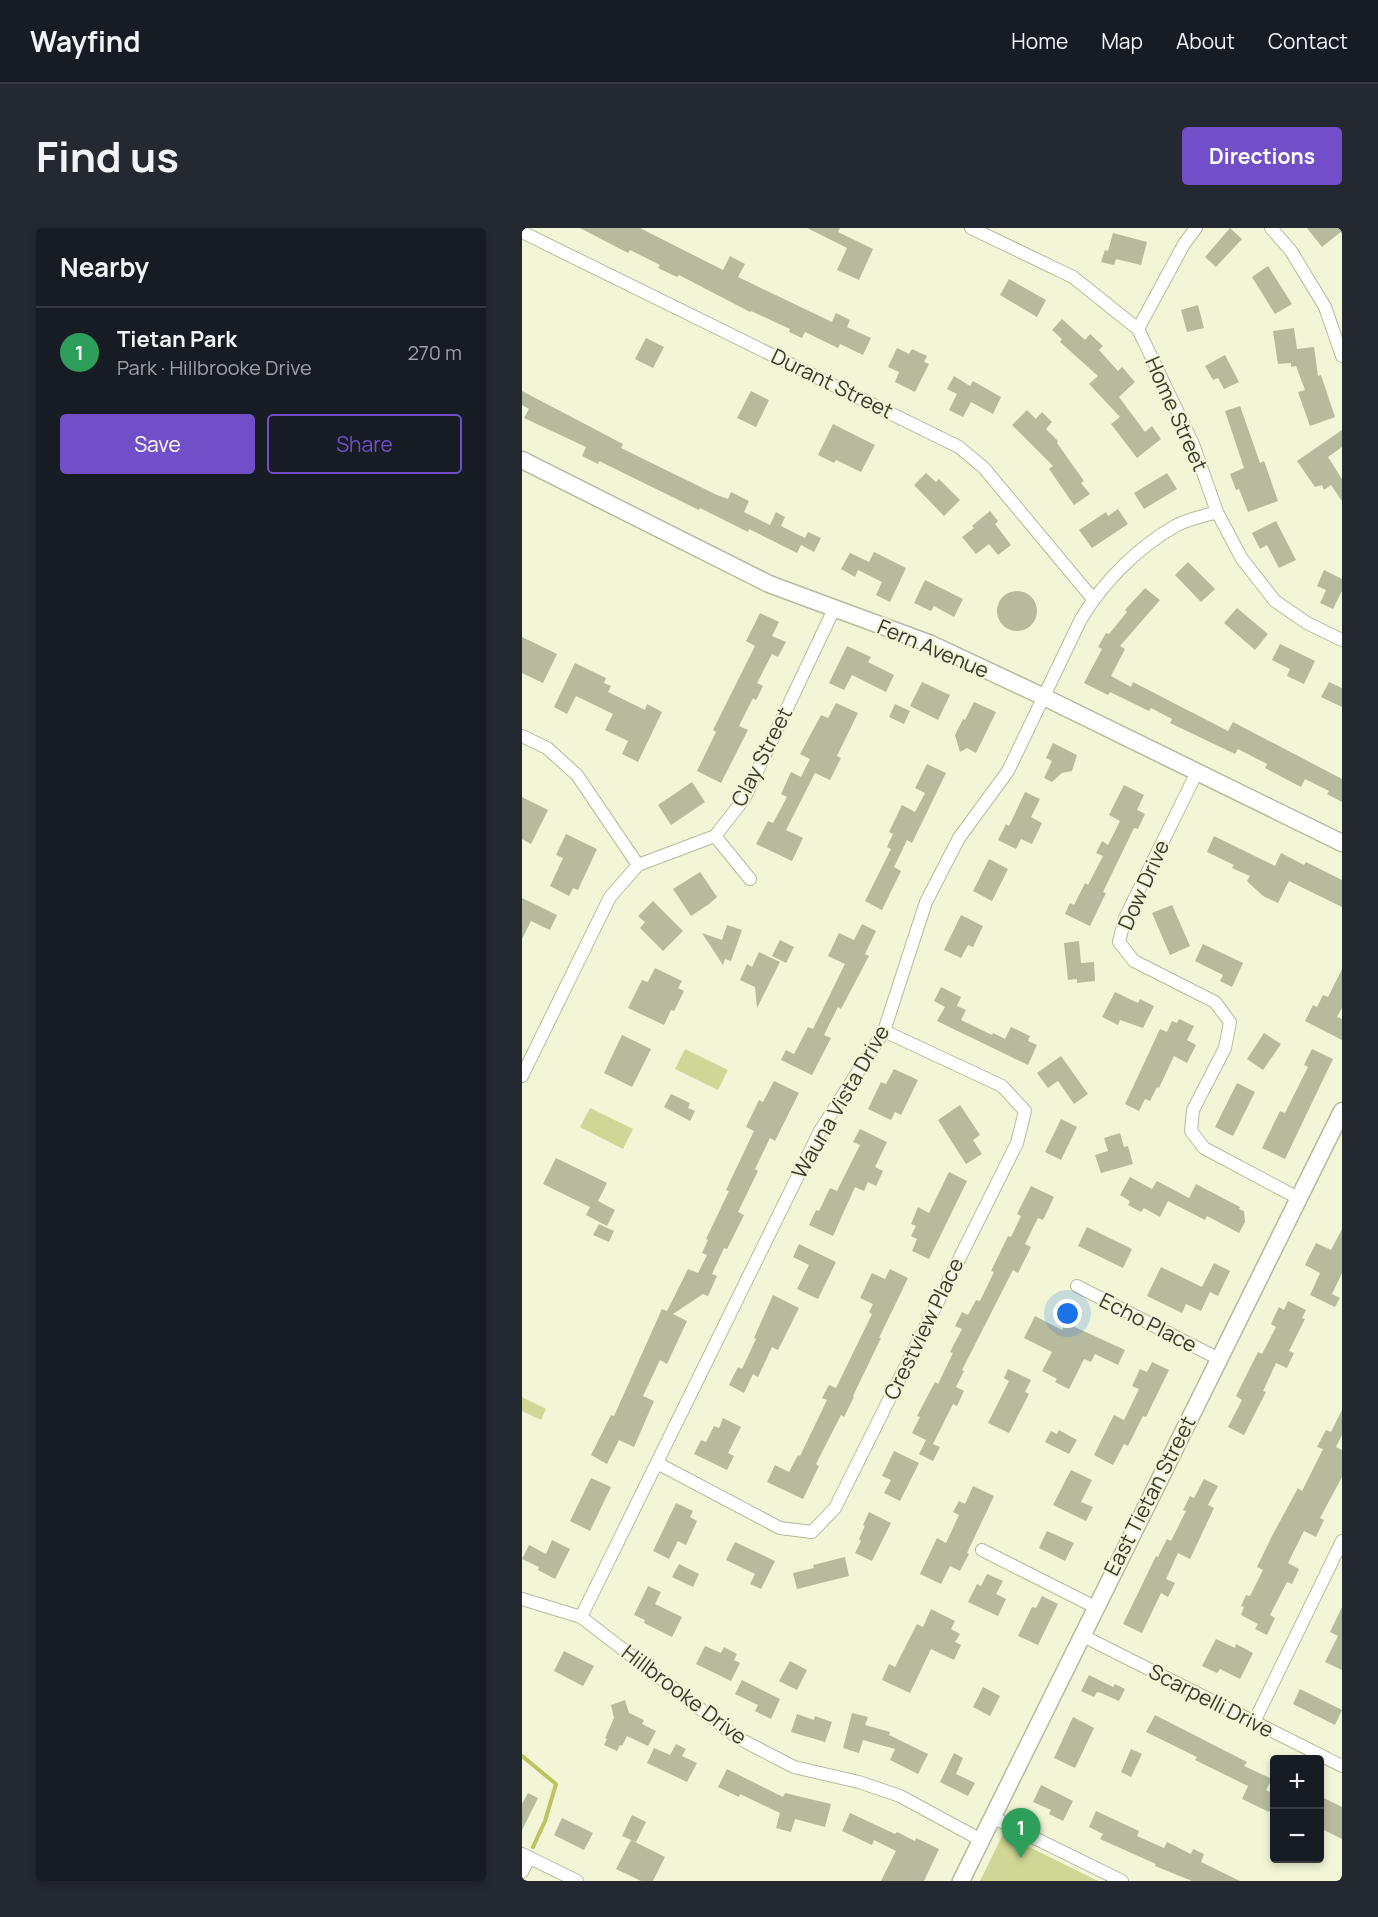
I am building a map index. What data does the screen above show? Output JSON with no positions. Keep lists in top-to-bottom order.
{
  "streets": {
    "main road": ["Fern Avenue", "East Tietan Street"],
    "street": [
      "Durant Street",
      "Home Street",
      "Clay Street",
      "Dow Drive",
      "Wauna Vista Drive",
      "Echo Place",
      "Crestview Place",
      "Hillbrooke Drive",
      "Scarpelli Drive"
    ]
  },
  "crossings": [
    ["Durant Street", "Wauna Vista Drive"],
    ["Home Street", "Wauna Vista Drive"],
    ["Fern Avenue", "Clay Street"],
    ["Fern Avenue", "Dow Drive"],
    ["Fern Avenue", "Wauna Vista Drive"],
    ["Dow Drive", "East Tietan Street"],
    ["Wauna Vista Drive", "Crestview Place"],
    ["Wauna Vista Drive", "Hillbrooke Drive"],
    ["Echo Place", "East Tietan Street"],
    ["East Tietan Street", "Hillbrooke Drive"],
    ["East Tietan Street", "Scarpelli Drive"]
  ],
  "page": {
    "header": "Wayfind",
    "nav": [
      "Home",
      "Map",
      "About",
      "Contact"
    ],
    "title": "Find us",
    "buttons": [
      "Directions",
      ["Save", "Share"]
    ],
    "heading": "Nearby",
    "list": [
      {
        "mark": "1",
        "name": "Tietan Park",
        "note": "Park · Hillbrooke Drive",
        "value": "270 m"
      }
    ],
    "map_buttons": ["+", "−"],
    "pins": "1"
  }
}
